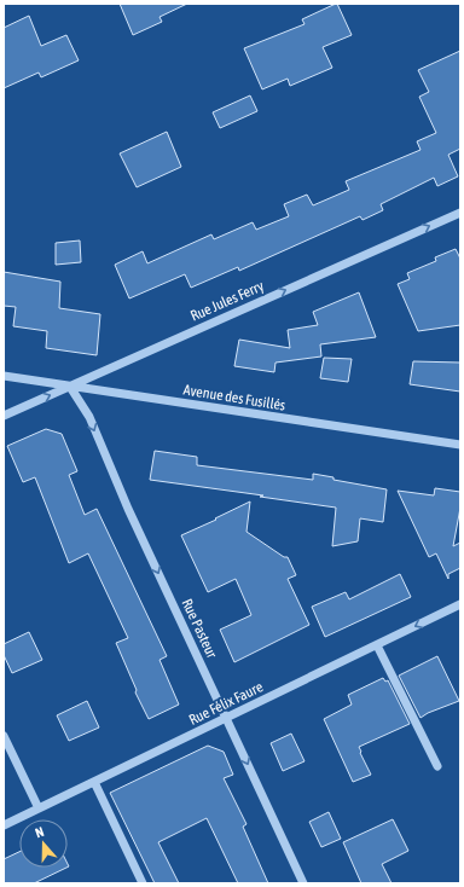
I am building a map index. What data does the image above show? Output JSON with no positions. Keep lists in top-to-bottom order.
{
  "streets": {
    "street": [
      "Rue Jules Ferry",
      "Avenue des Fusillés",
      "Rue Pasteur",
      "Rue Félix Faure"
    ]
  },
  "crossings": [
    ["Rue Jules Ferry", "Avenue des Fusillés"],
    ["Rue Jules Ferry", "Rue Pasteur"],
    ["Avenue des Fusillés", "Rue Pasteur"],
    ["Rue Pasteur", "Rue Félix Faure"]
  ],
  "one_way": ["Rue Jules Ferry", "Rue Pasteur"],
  "north": "top"
}
